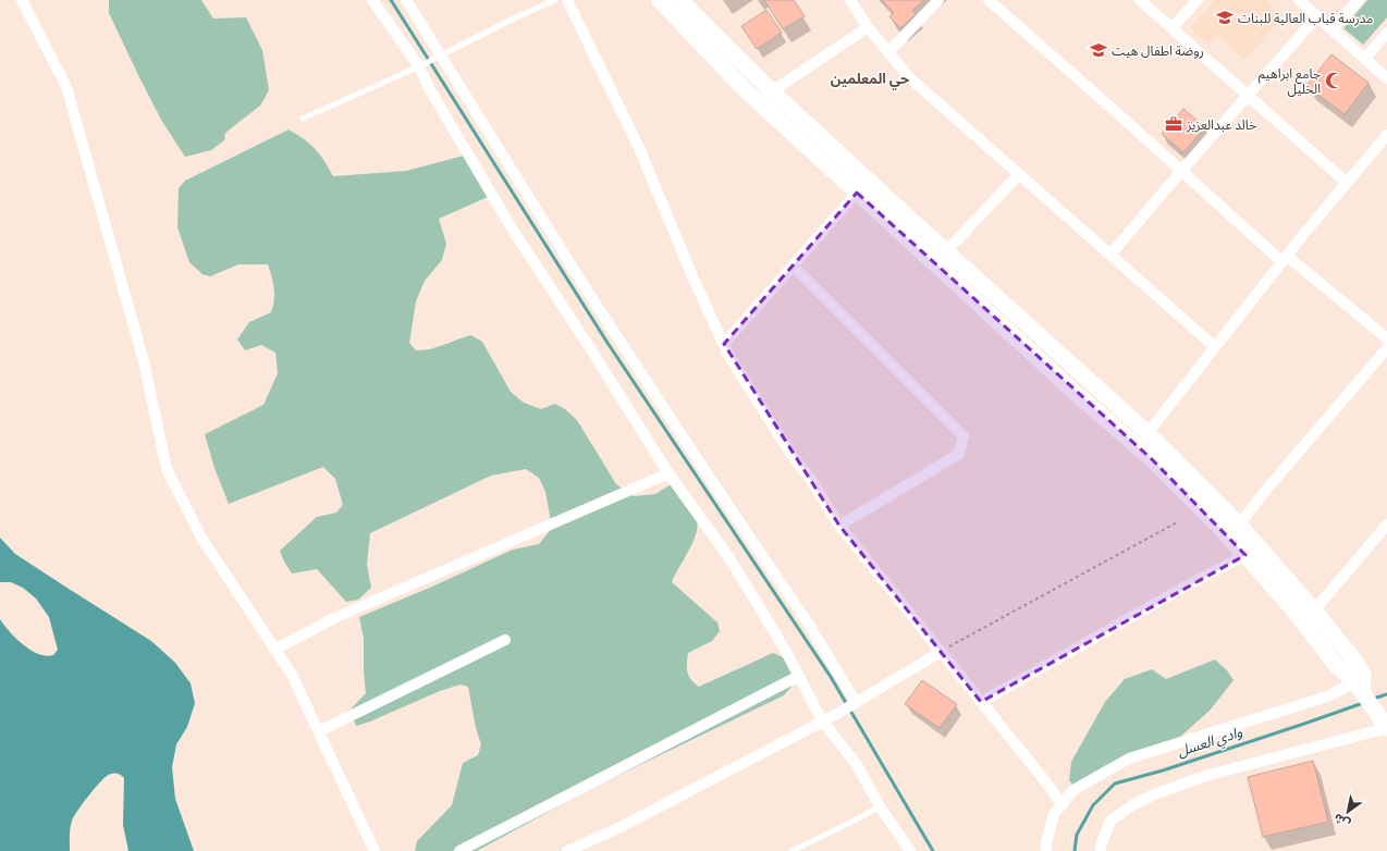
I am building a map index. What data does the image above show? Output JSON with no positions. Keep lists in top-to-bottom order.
{
  "districts": ["حي المعلمين"],
  "water": ["وادي العسل"],
  "places": {
    "school or university": ["مدرسة قباب العالية للبنات", "روضة اطفال هيت"],
    "mosque": ["جامع ابراهيم الخليل"],
    "office": ["خالد عبدالعزيز"]
  },
  "north": "bottom left"
}
